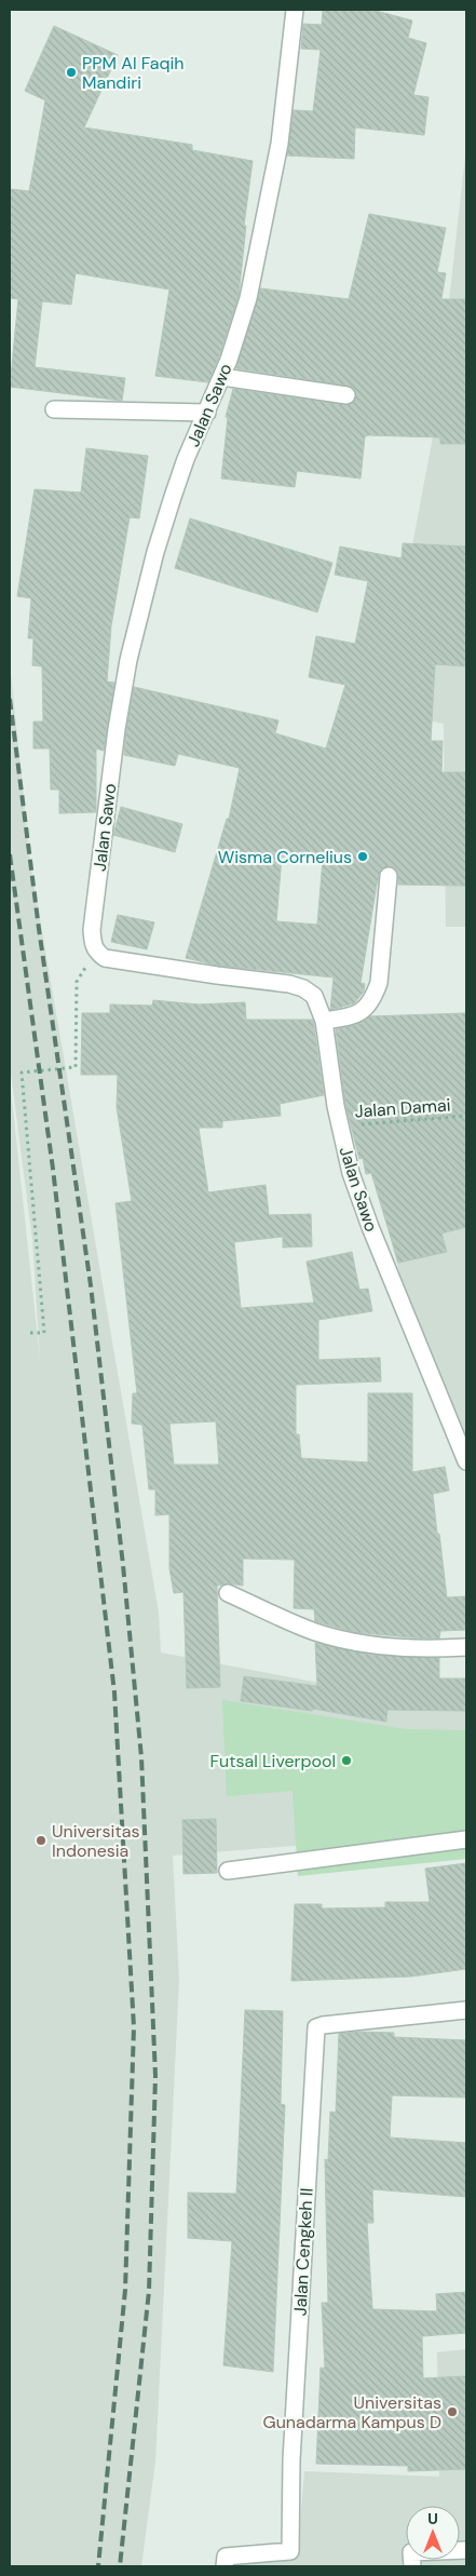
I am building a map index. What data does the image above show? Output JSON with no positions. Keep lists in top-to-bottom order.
{
  "streets": {
    "street": ["Jalan Sawo", "Jalan Cengkeh II"],
    "path": ["Jalan Damai"]
  },
  "crossings": [
    ["Jalan Sawo", "Jalan Damai"]
  ],
  "places": [
    "PPM Al Faqih Mandiri",
    "Wisma Cornelius",
    "Futsal Liverpool",
    "Universitas Indonesia",
    "Universitas Gunadarma Kampus D"
  ],
  "north": "top"
}
